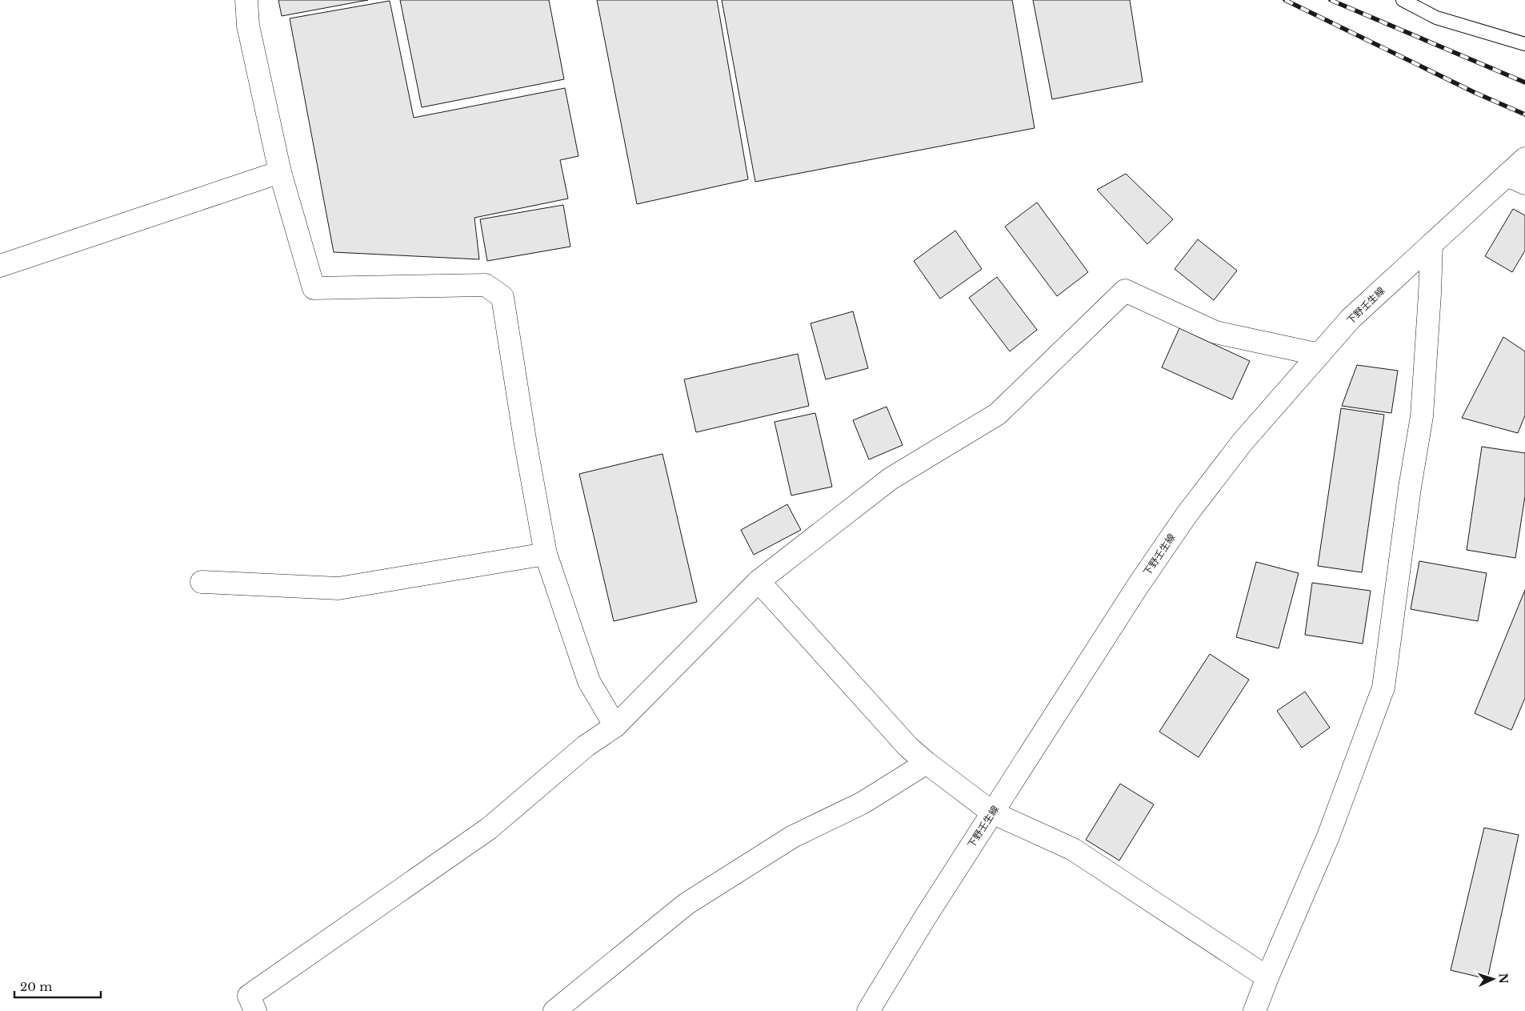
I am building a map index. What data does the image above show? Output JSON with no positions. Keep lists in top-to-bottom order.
{
  "streets": {
    "street": ["下野壬生線"]
  },
  "scale_bar": "20 m",
  "north": "right"
}
